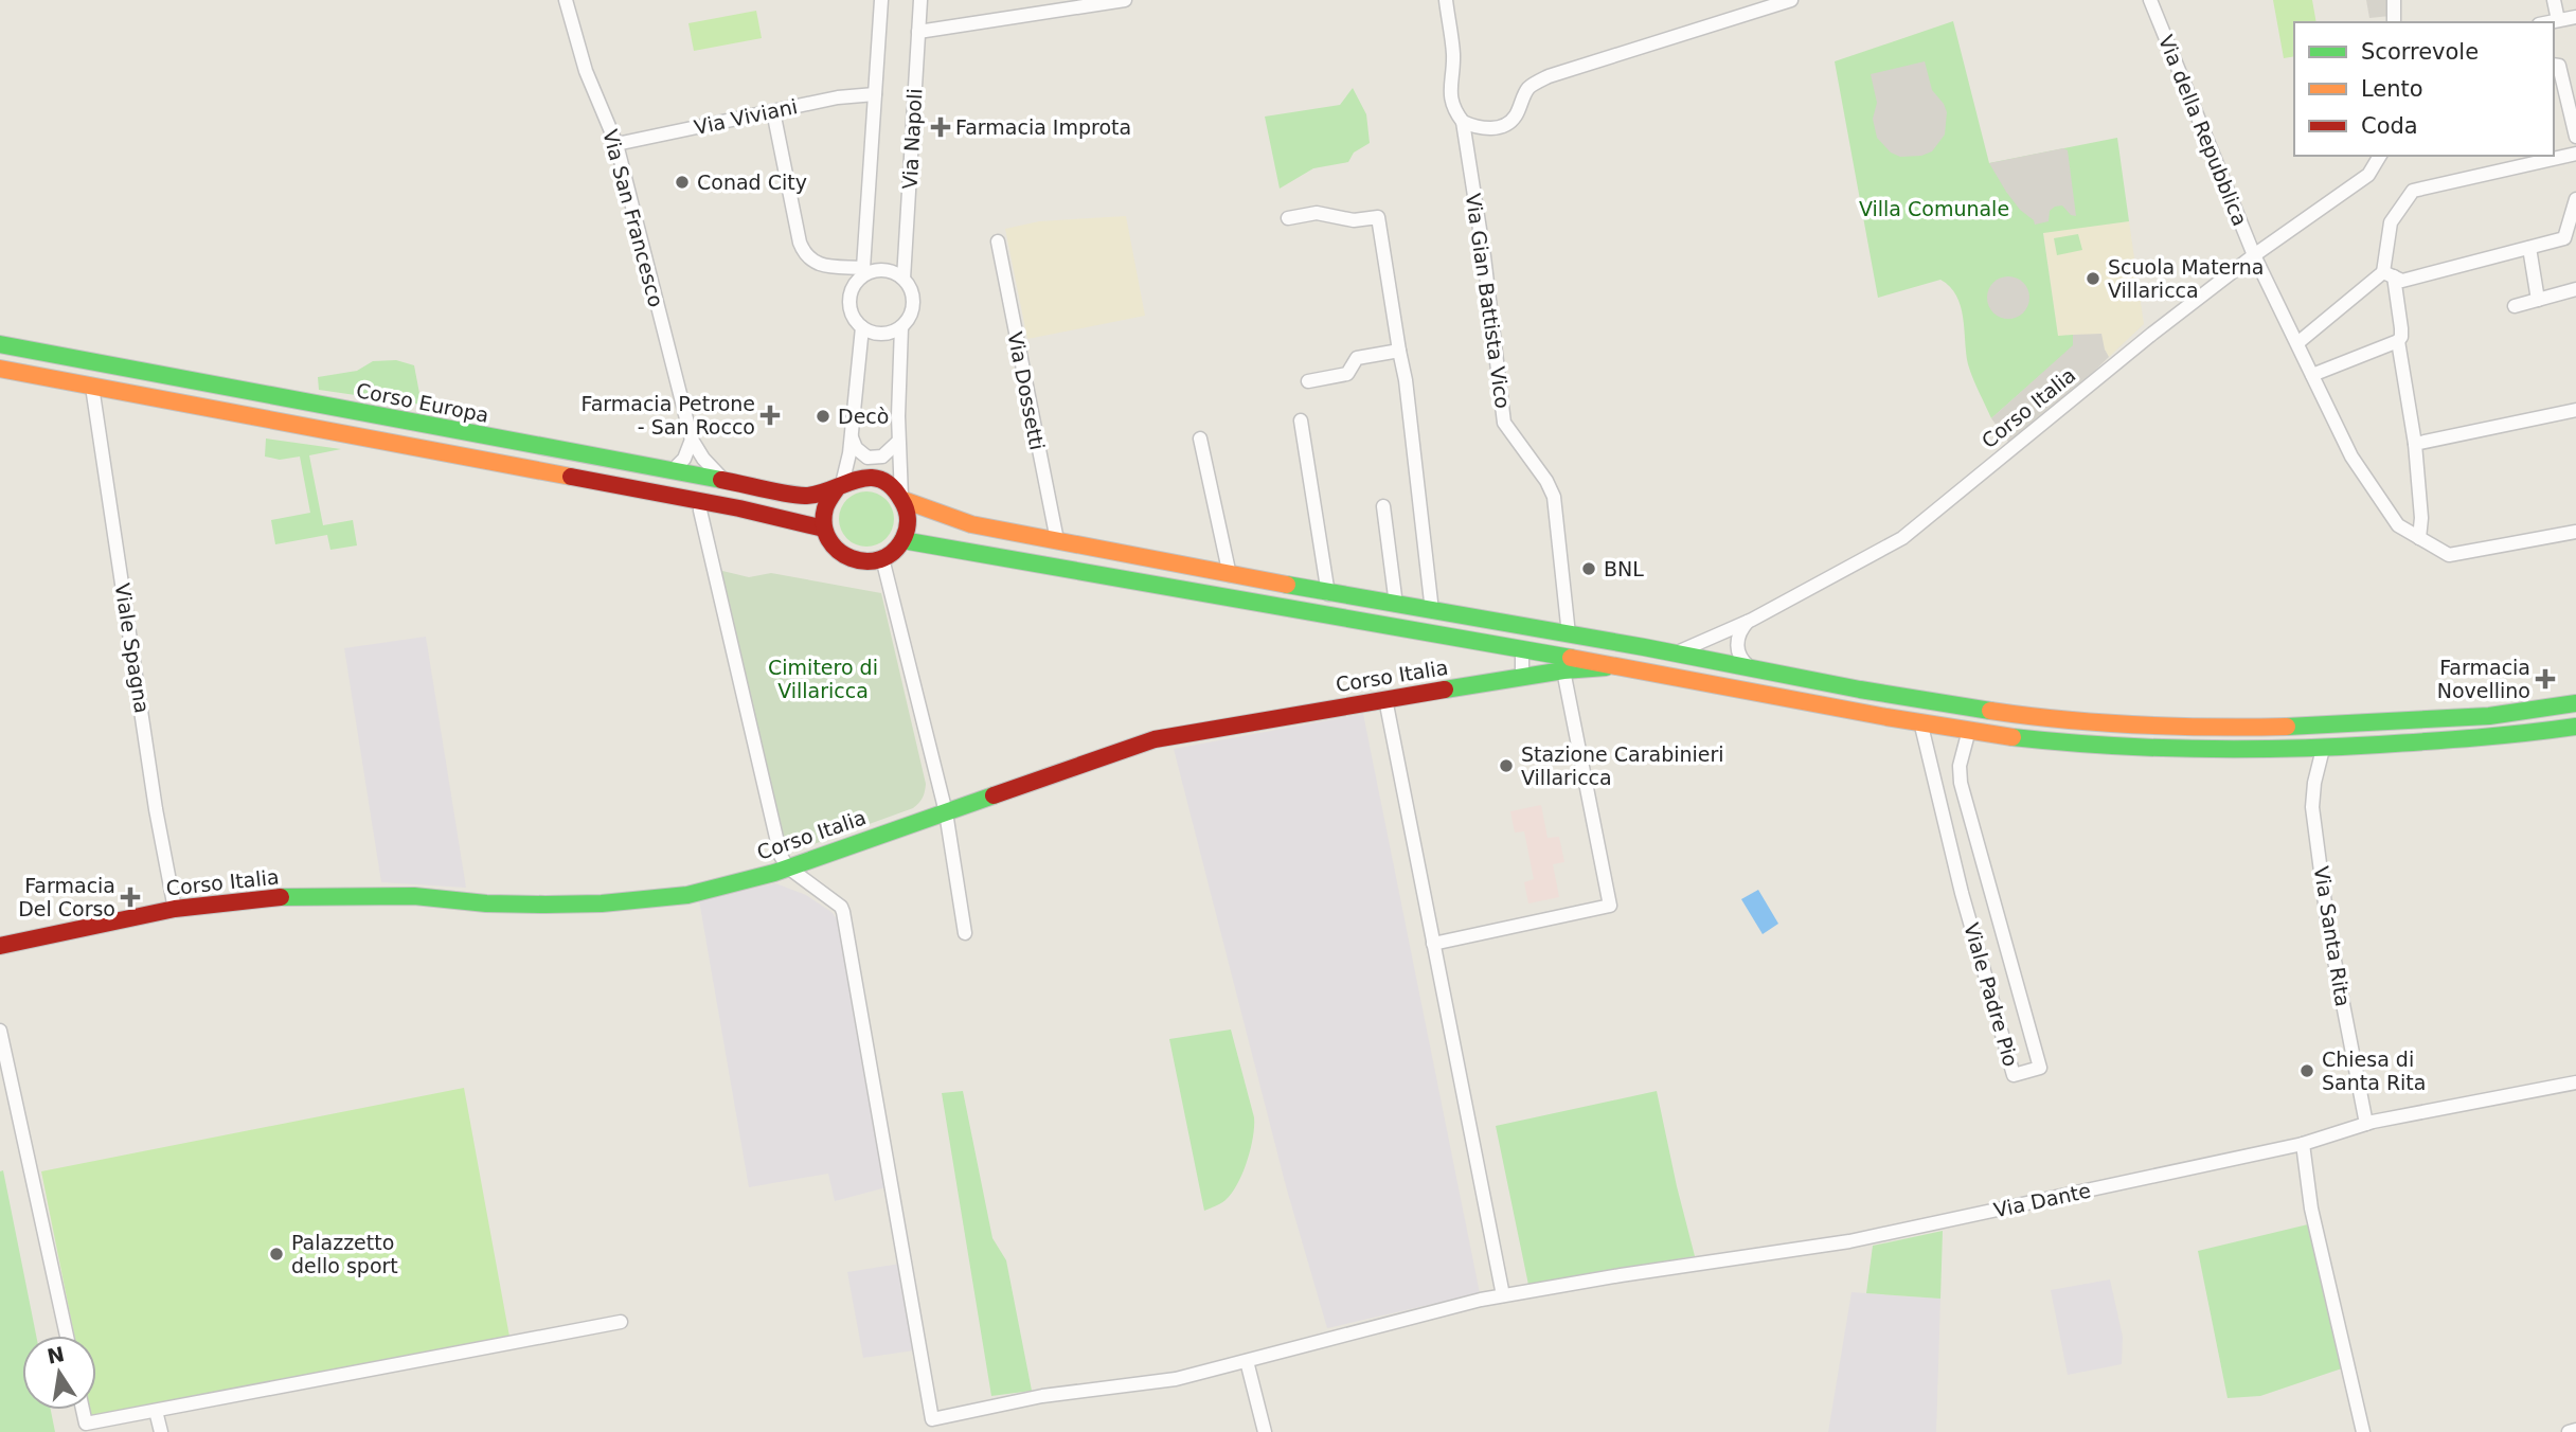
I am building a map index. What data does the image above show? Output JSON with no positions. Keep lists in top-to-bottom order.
{
  "streets": {
    "main road": ["Corso Europa", "Corso Italia"],
    "street": [
      "Via Viviani",
      "Via della Repubblica",
      "Via Napoli",
      "Via San Francesco",
      "Via Gian Battista Vico",
      "Via Dossetti",
      "Viale Spagna",
      "Via Santa Rita",
      "Viale Padre Pio",
      "Via Dante"
    ]
  },
  "crossings": [
    ["Via Viviani", "Via Napoli"],
    ["Via Viviani", "Via San Francesco"],
    ["Via della Repubblica", "Corso Italia"],
    ["Via San Francesco", "Corso Europa"],
    ["Corso Italia", "Viale Spagna"],
    ["Corso Italia", "Via Dante"],
    ["Via Santa Rita", "Via Dante"]
  ],
  "parks": ["Villa Comunale", "Cimitero di Villaricca"],
  "places": {
    "health": [
      "Farmacia Improta",
      "Farmacia Petrone - San Rocco",
      "Farmacia Novellino",
      "Farmacia Del Corso"
    ],
    "other": [
      "Conad City",
      "Scuola Materna Villaricca",
      "Decò",
      "BNL",
      "Stazione Carabinieri Villaricca",
      "Chiesa di Santa Rita",
      "Palazzetto dello sport"
    ]
  },
  "legend": ["Scorrevole", "Lento", "Coda"],
  "north": "top"
}
